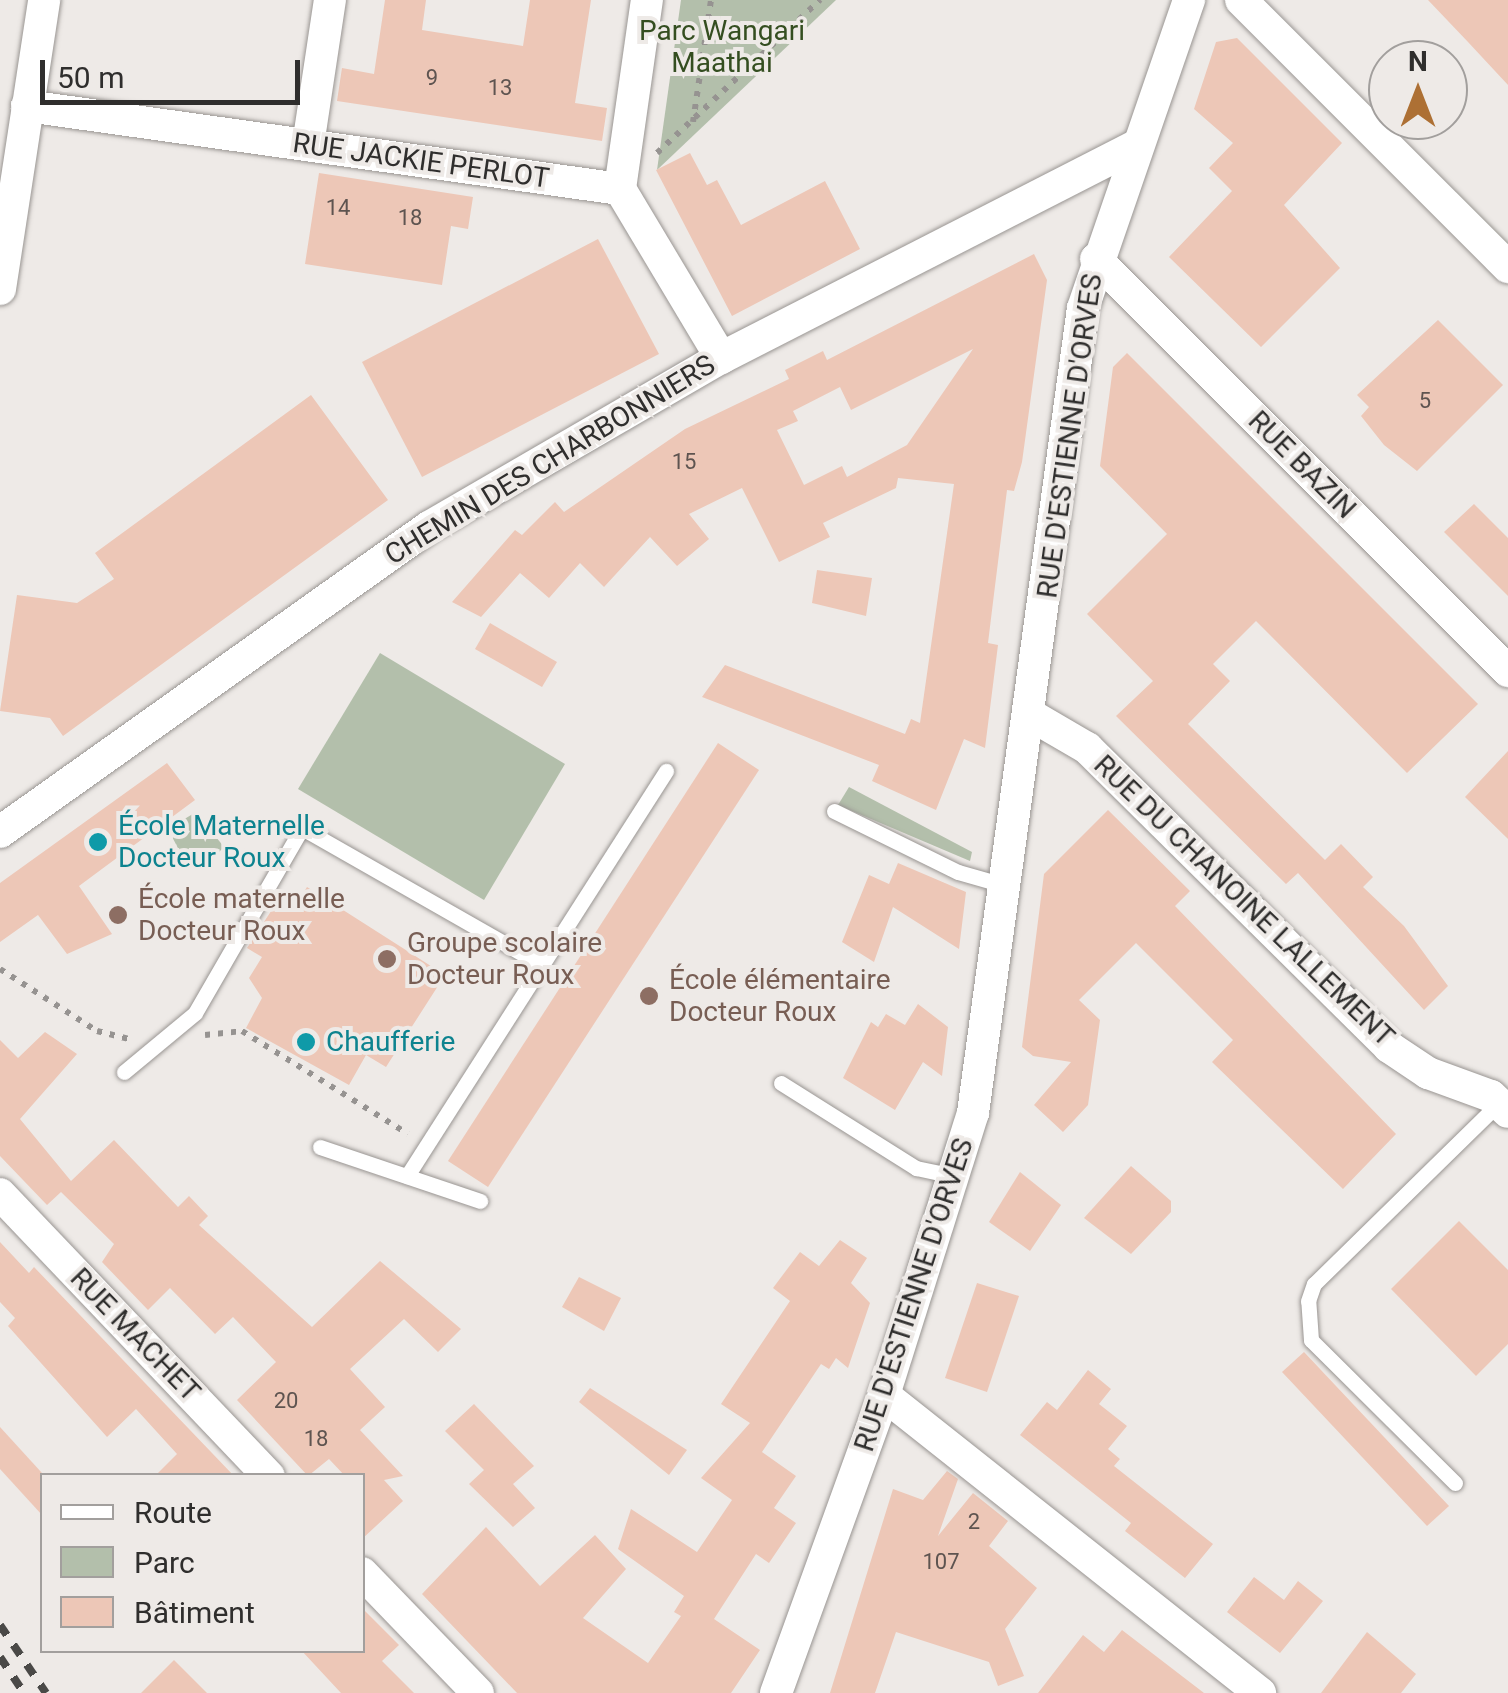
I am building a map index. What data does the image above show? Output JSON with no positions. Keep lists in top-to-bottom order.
{
  "streets": {
    "street": [
      "RUE JACKIE PERLOT",
      "RUE D'ESTIENNE D'ORVES",
      "CHEMIN DES CHARBONNIERS",
      "RUE BAZIN",
      "RUE DU CHANOINE LALLEMENT",
      "RUE MACHET"
    ]
  },
  "crossings": [
    ["RUE D'ESTIENNE D'ORVES", "CHEMIN DES CHARBONNIERS"],
    ["RUE D'ESTIENNE D'ORVES", "RUE BAZIN"],
    ["RUE D'ESTIENNE D'ORVES", "RUE DU CHANOINE LALLEMENT"]
  ],
  "parks": ["Parc Wangari Maathai"],
  "places": [
    "École Maternelle Docteur Roux",
    "École maternelle Docteur Roux",
    "Groupe scolaire Docteur Roux",
    "École élémentaire Docteur Roux",
    "Chaufferie"
  ],
  "house_numbers": [
    "9",
    "13",
    "14",
    "18",
    "5",
    "15",
    "20",
    "18",
    "2",
    "107"
  ],
  "legend": ["Route", "Parc", "Bâtiment"],
  "scale_bar": "50 m",
  "north": "top"
}
